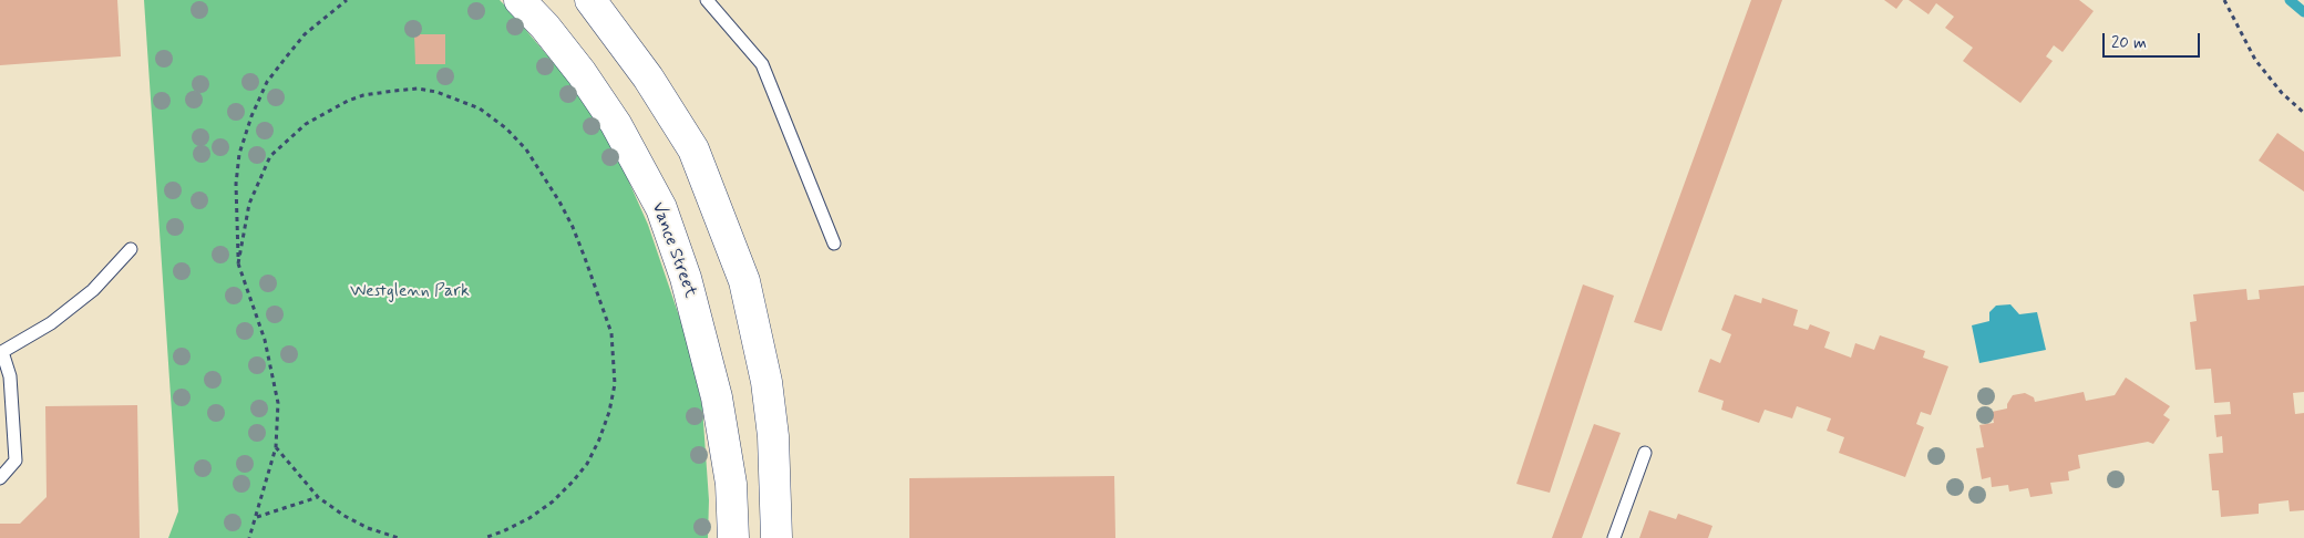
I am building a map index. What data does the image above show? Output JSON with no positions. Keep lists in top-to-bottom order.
{
  "streets": {
    "street": ["Vance Street"]
  },
  "parks": ["Westglenn Park"],
  "scale_bar": "20 m"
}
